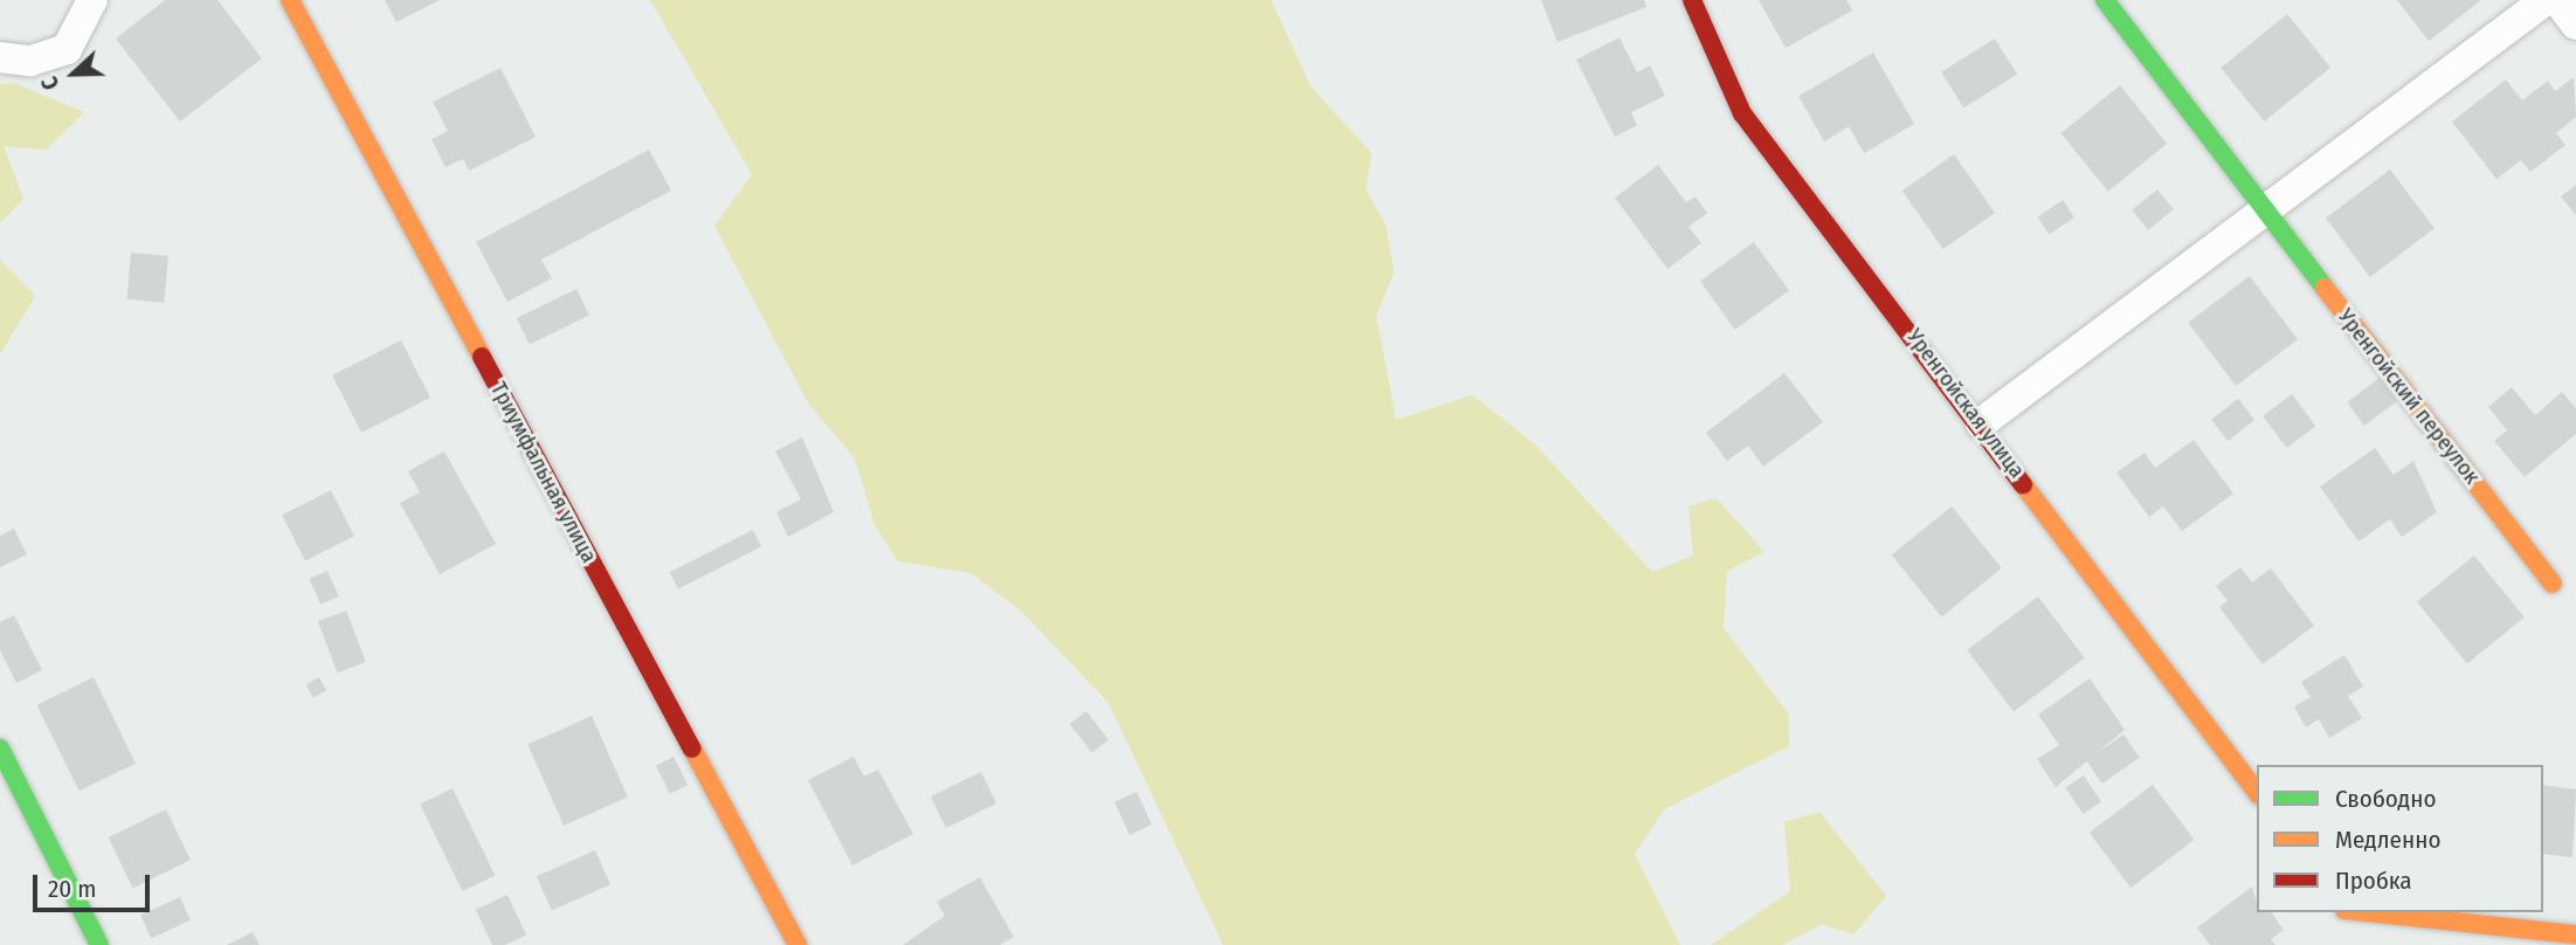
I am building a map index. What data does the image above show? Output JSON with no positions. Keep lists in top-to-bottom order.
{
  "streets": {
    "street": ["Уренгойский переулок", "Уренгойская улица", "Триумфальная улица"]
  },
  "legend": ["Свободно", "Медленно", "Пробка"],
  "scale_bar": "20 m",
  "north": "left"
}
